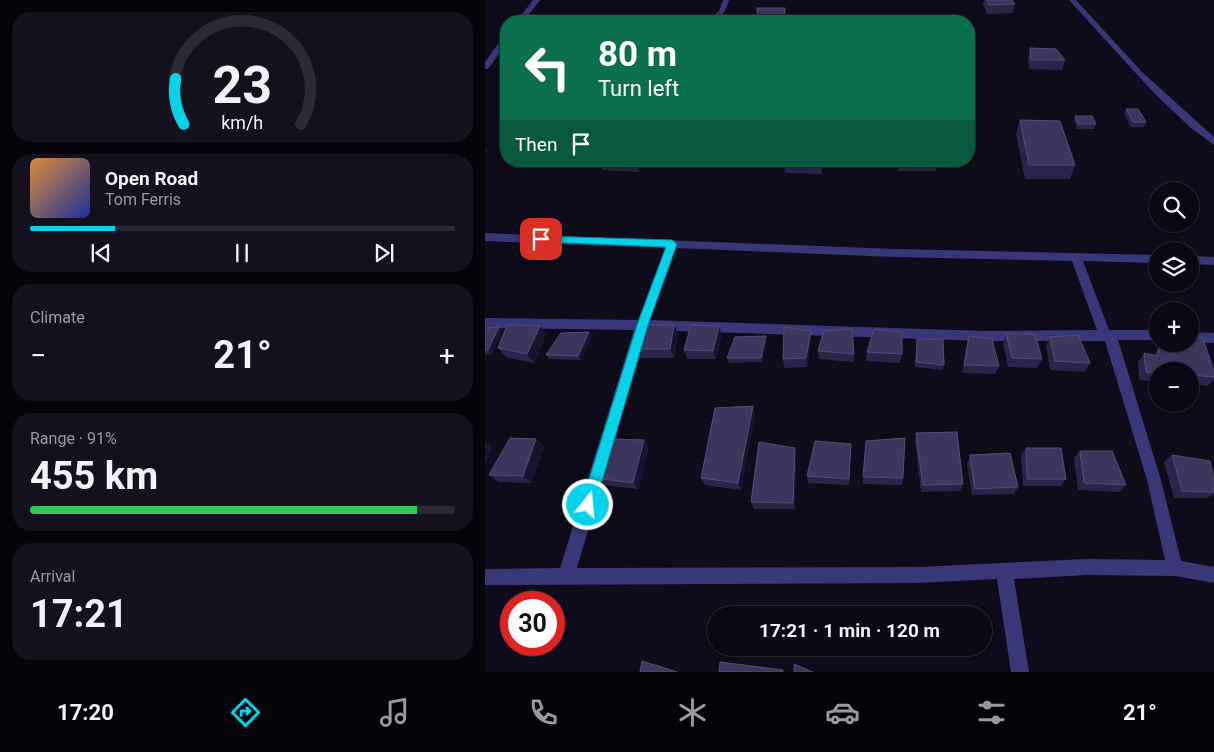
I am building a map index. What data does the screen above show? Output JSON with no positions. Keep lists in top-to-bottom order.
{
  "page": {
    "turn": ["80 m", "Turn left"],
    "then": "Then",
    "song": ["Open Road", "Tom Ferris"],
    "map_buttons": ["+", "−"],
    "tile": [
      "Climate",
      ["Range · 91%", "455 km"],
      ["Arrival", "17:21"]
    ],
    "heat": ["−", "21°", "+"],
    "limit": "30",
    "trip": "17:21 · 1 min · 120 m",
    "tabs": ["17:20", "21°"],
    "gauge": ["23", "km/h"]
  }
}
